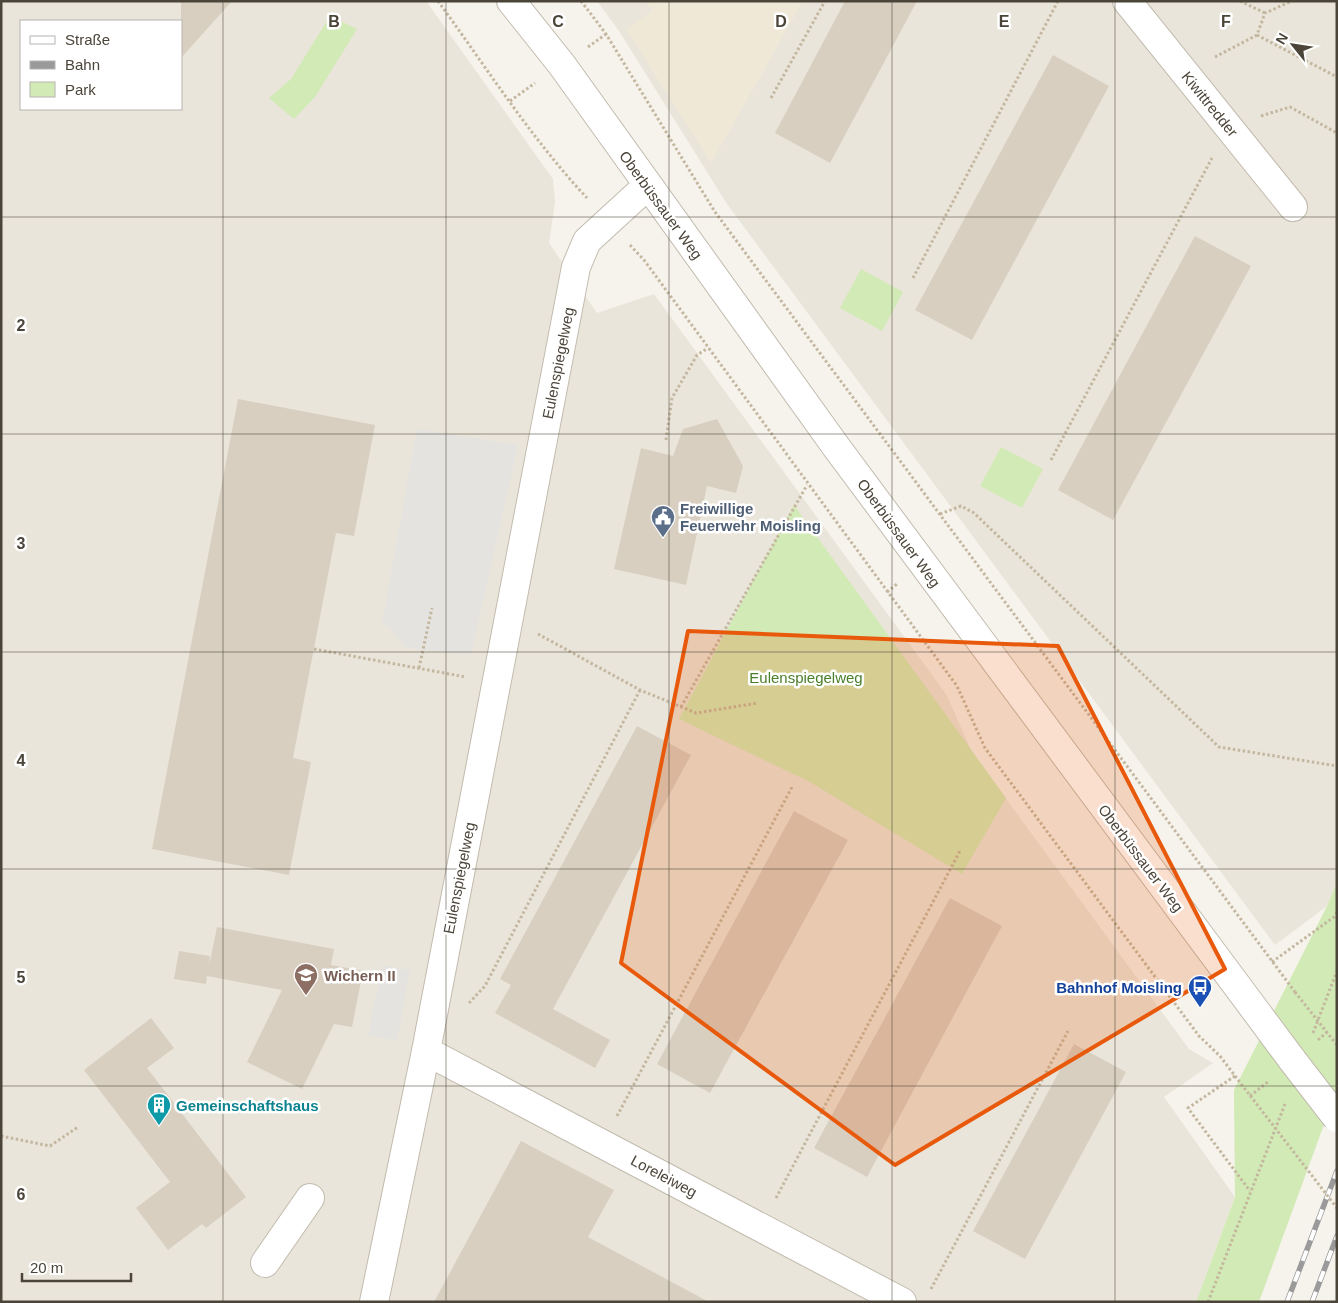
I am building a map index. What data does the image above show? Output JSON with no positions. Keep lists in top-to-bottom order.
{
  "streets": {
    "street": [
      "Kiwittredder",
      "Oberbüssauer Weg",
      "Eulenspiegelweg",
      "Loreleiweg"
    ]
  },
  "crossings": [
    ["Oberbüssauer Weg", "Eulenspiegelweg"],
    ["Eulenspiegelweg", "Loreleiweg"]
  ],
  "parks": ["Eulenspiegelweg"],
  "places": {
    "public building": ["Freiwillige Feuerwehr Moisling"],
    "school or university": ["Wichern II"],
    "bus stop": ["Bahnhof Moisling"],
    "building": ["Gemeinschaftshaus"]
  },
  "legend": ["Straße", "Bahn", "Park"],
  "scale_bar": "20 m",
  "north": "top left",
  "grid": {
    "columns": [
      "B",
      "C",
      "D",
      "E",
      "F"
    ],
    "rows": [
      "2",
      "3",
      "4",
      "5",
      "6"
    ]
  }
}
